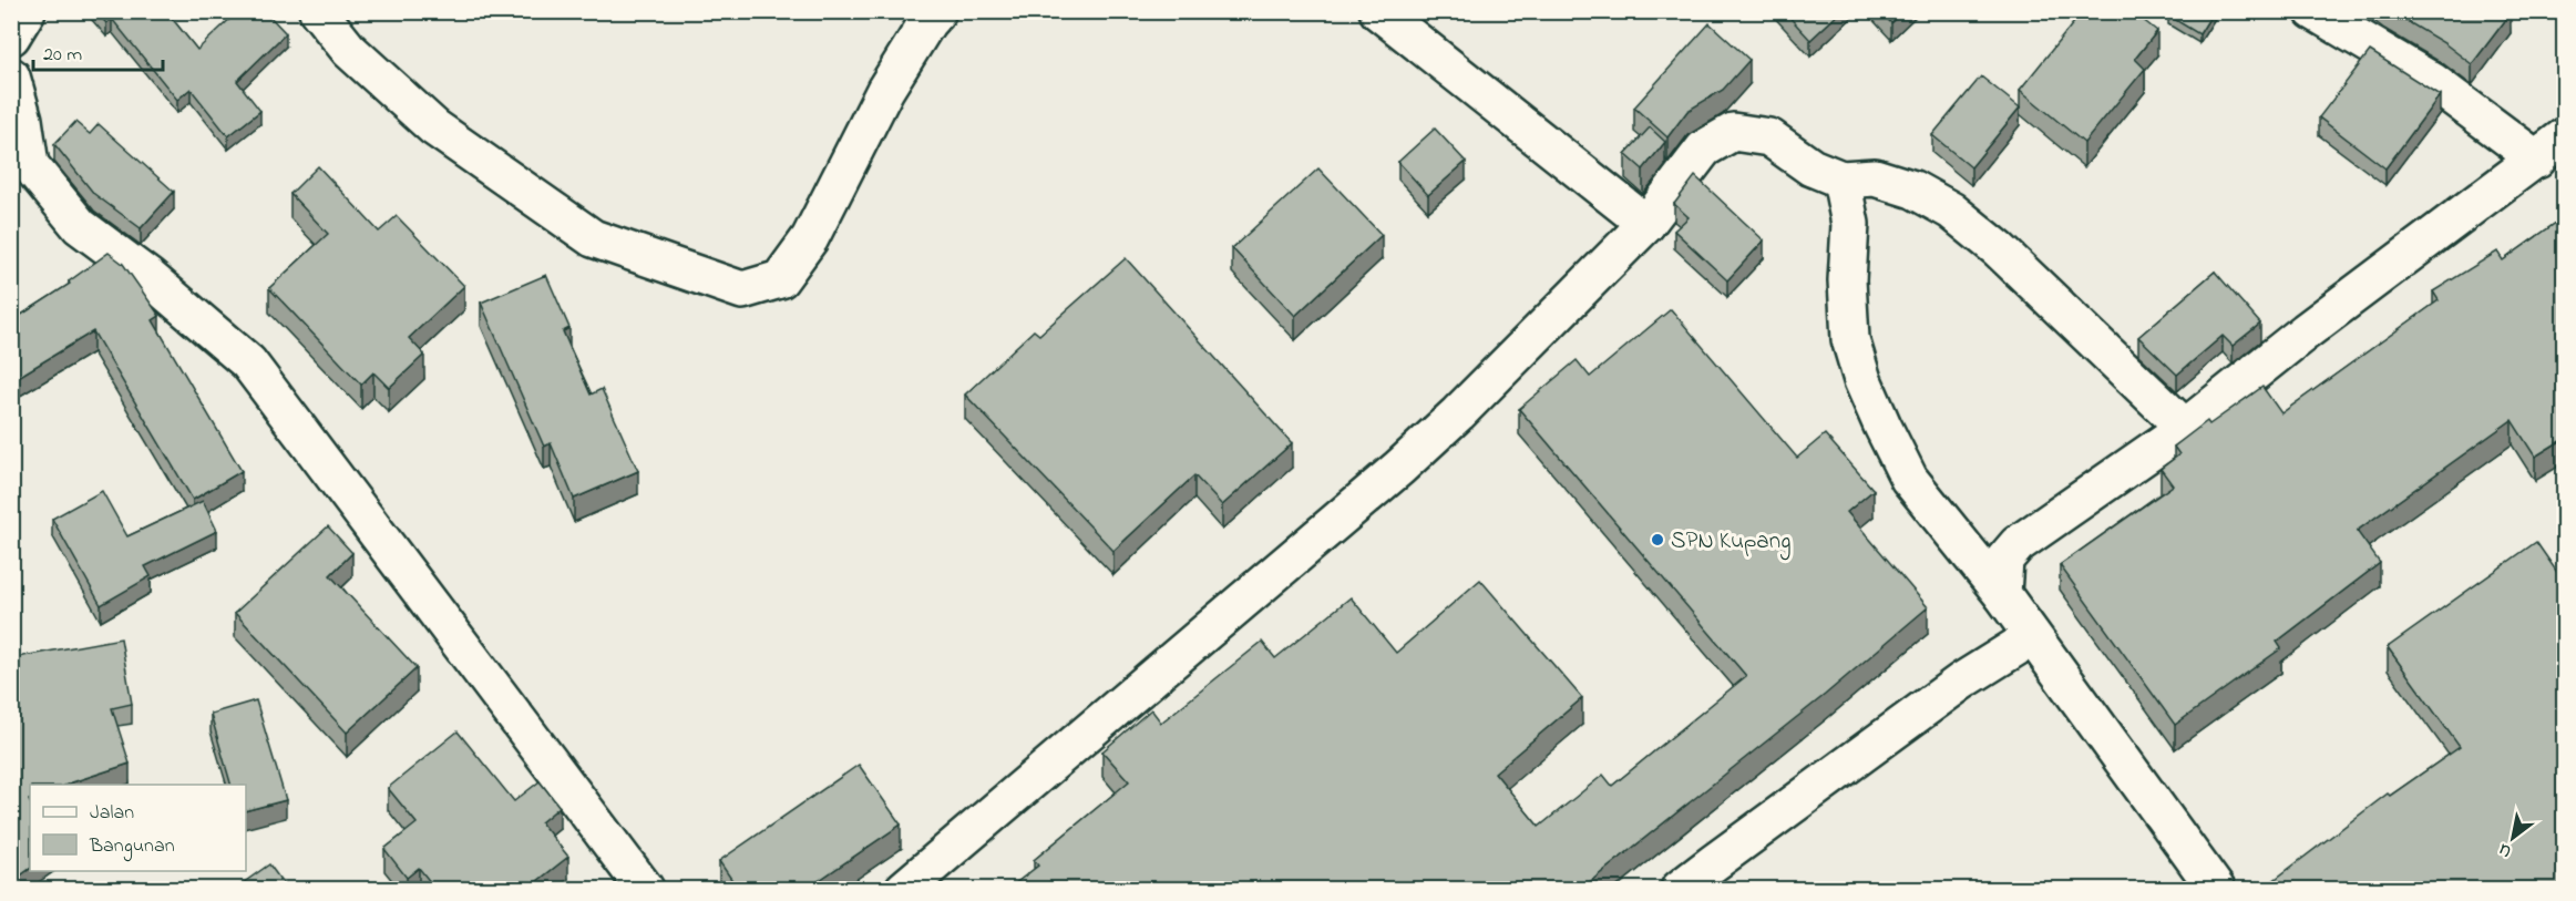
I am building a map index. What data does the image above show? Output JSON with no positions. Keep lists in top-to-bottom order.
{
  "places": ["SPN Kupang"],
  "legend": ["Jalan", "Bangunan"],
  "scale_bar": "20 m",
  "north": "bottom left"
}
